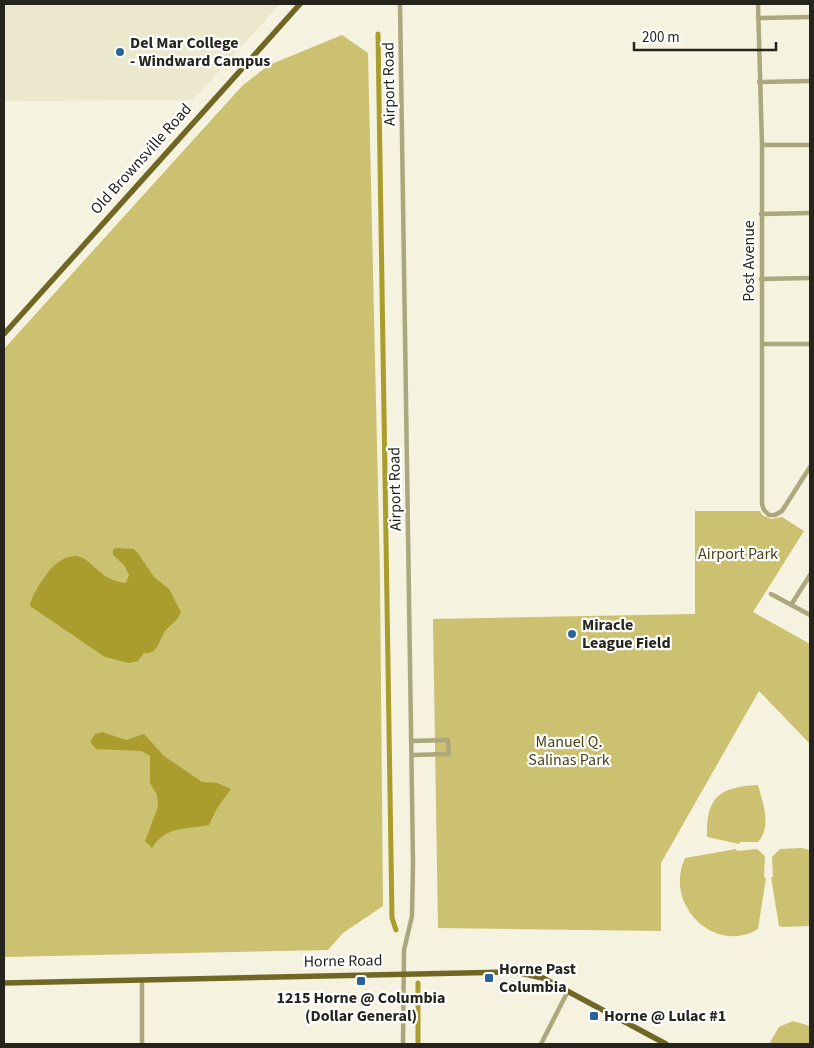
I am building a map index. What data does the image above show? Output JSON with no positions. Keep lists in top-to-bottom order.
{
  "streets": {
    "main road": ["Old Brownsville Road", "Horne Road"],
    "street": ["Airport Road", "Post Avenue"]
  },
  "crossings": [
    ["Airport Road", "Horne Road"]
  ],
  "parks": ["Airport Park", "Manuel Q. Salinas Park"],
  "places": {
    "other": ["Del Mar College - Windward Campus", "Miracle League Field"],
    "transit": ["Horne Past Columbia", "1215 Horne @ Columbia (Dollar General)", "Horne @ Lulac #1"]
  },
  "scale_bar": "200 m"
}
